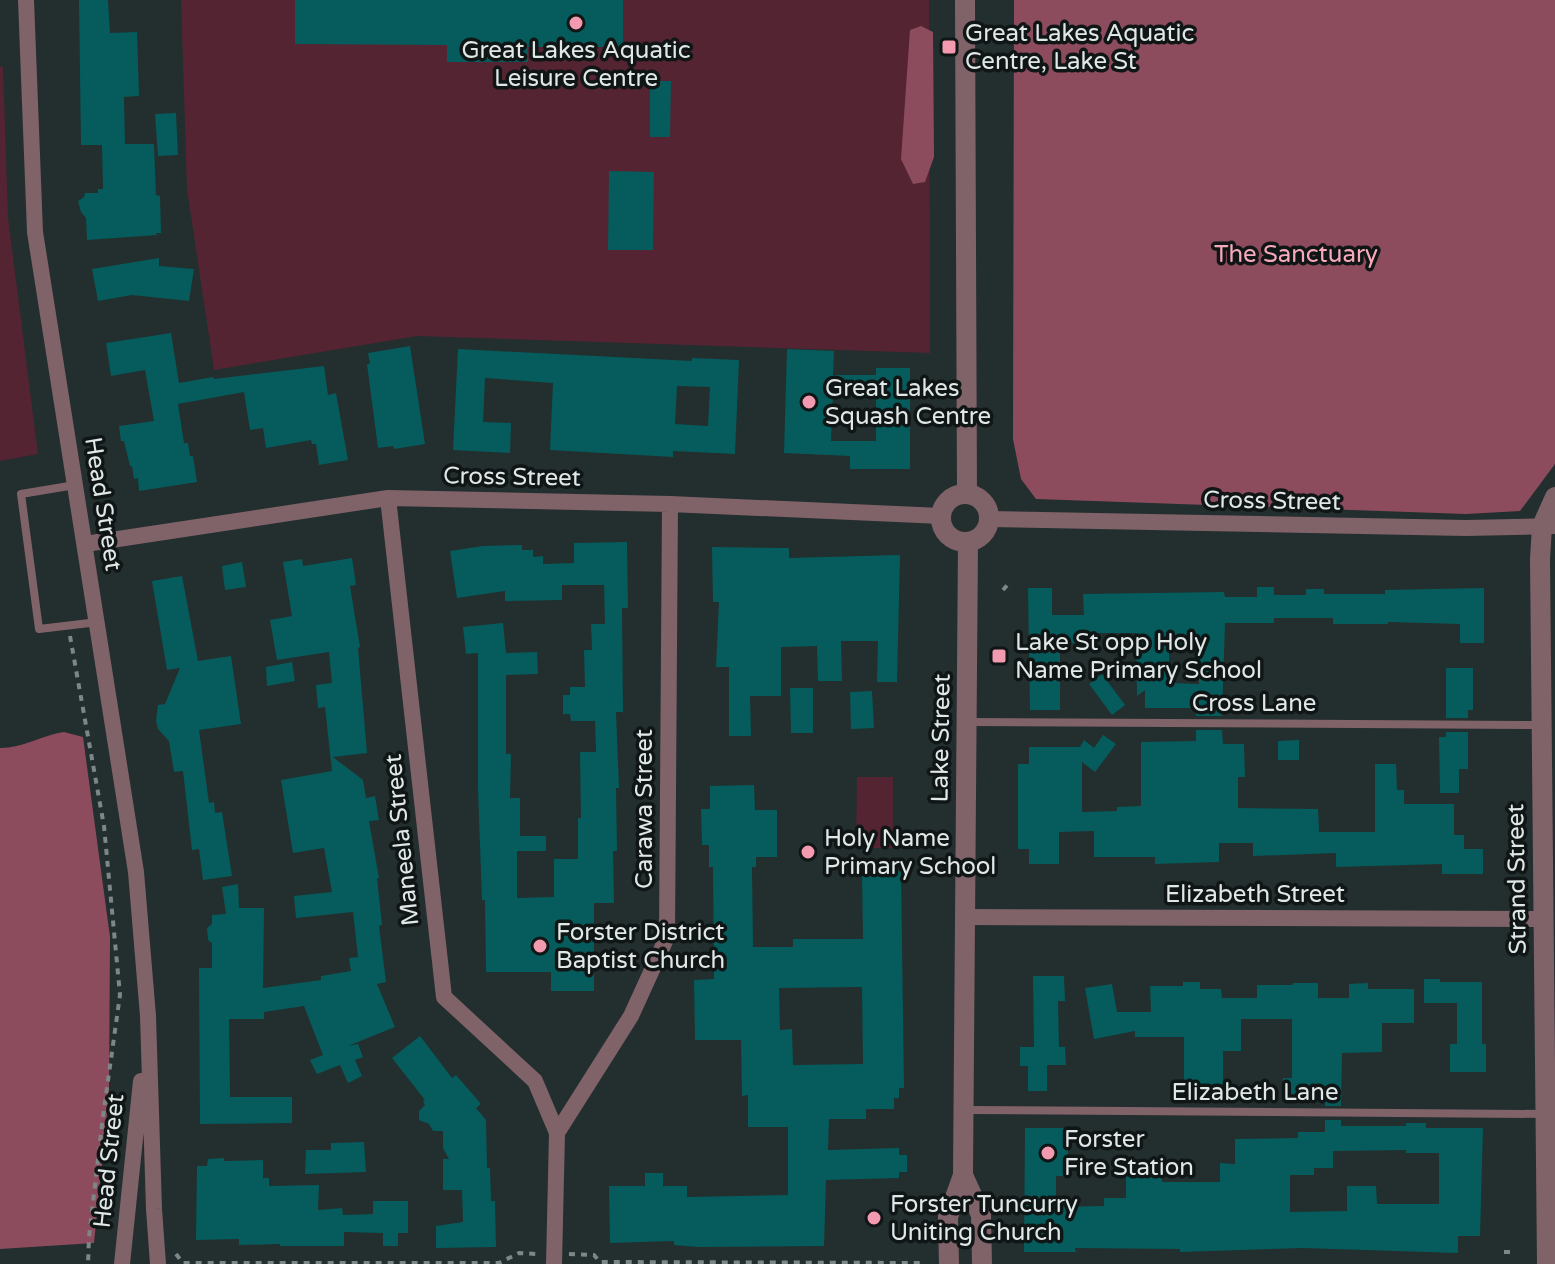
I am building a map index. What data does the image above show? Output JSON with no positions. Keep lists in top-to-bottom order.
{
  "streets": {
    "street": [
      "Cross Street",
      "Head Street",
      "Lake Street",
      "Carawa Street",
      "Maneela Street",
      "Strand Street",
      "Elizabeth Street"
    ],
    "lane": ["Cross Lane", "Elizabeth Lane"]
  },
  "crossings": [
    ["Cross Street", "Head Street"],
    ["Cross Street", "Lake Street"],
    ["Cross Street", "Carawa Street"],
    ["Cross Street", "Maneela Street"],
    ["Cross Street", "Strand Street"],
    ["Cross Lane", "Lake Street"],
    ["Cross Lane", "Strand Street"],
    ["Lake Street", "Elizabeth Street"],
    ["Lake Street", "Elizabeth Lane"],
    ["Carawa Street", "Maneela Street"],
    ["Strand Street", "Elizabeth Street"],
    ["Strand Street", "Elizabeth Lane"]
  ],
  "parks": ["The Sanctuary"],
  "places": {
    "other": [
      "Great Lakes Aquatic Leisure Centre",
      "Great Lakes Squash Centre",
      "Holy Name Primary School",
      "Forster District Baptist Church",
      "Forster Fire Station",
      "Forster Tuncurry Uniting Church"
    ],
    "transit": ["Great Lakes Aquatic Centre, Lake St", "Lake St opp Holy Name Primary School"]
  }
}
